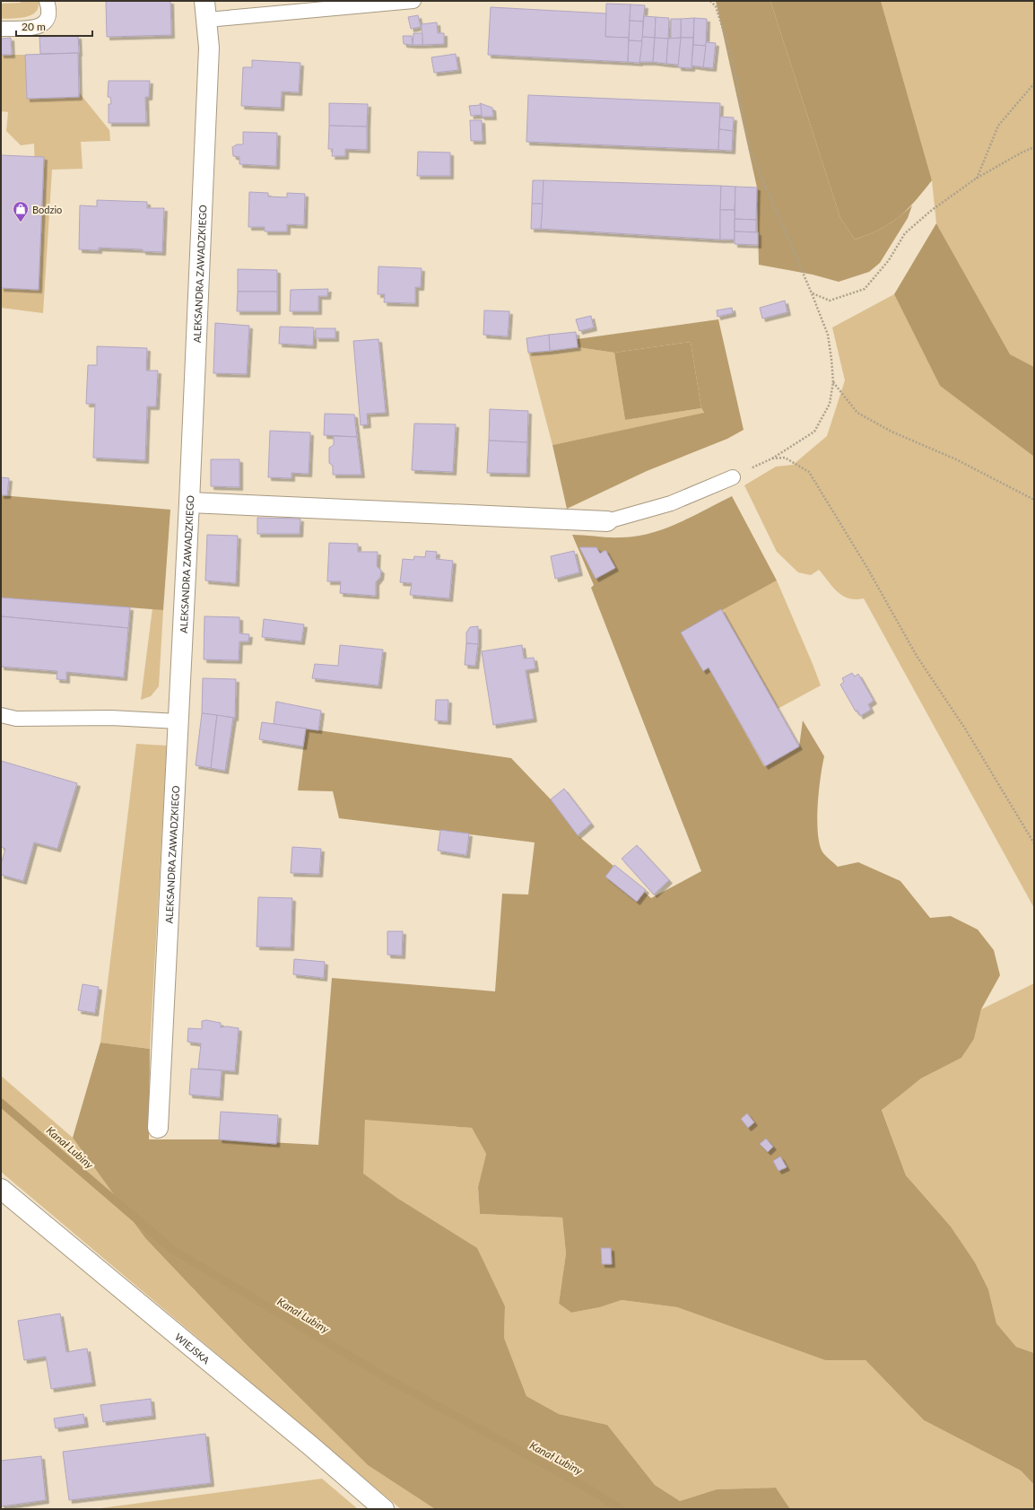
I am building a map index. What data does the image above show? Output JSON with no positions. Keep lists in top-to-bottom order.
{
  "streets": {
    "street": ["ALEKSANDRA ZAWADZKIEGO", "WIEJSKA"]
  },
  "water": ["Kanał Lubiny"],
  "places": {
    "shop": ["Bodzio"]
  },
  "scale_bar": "20 m"
}
